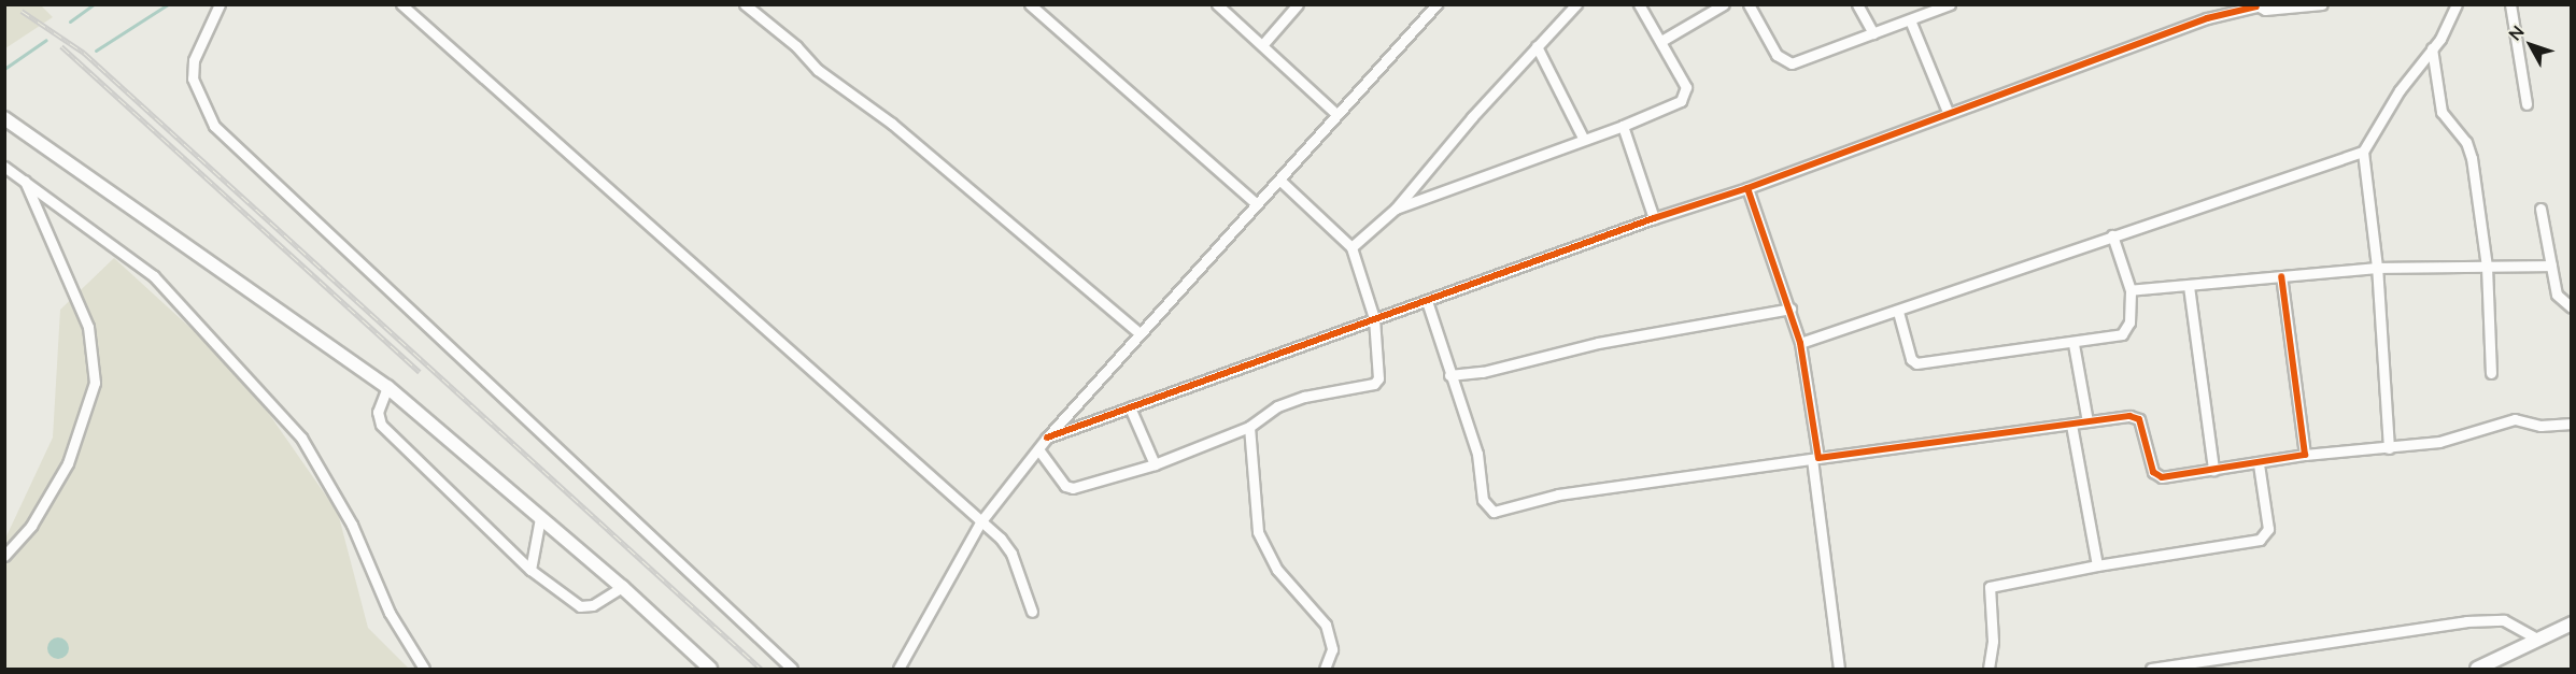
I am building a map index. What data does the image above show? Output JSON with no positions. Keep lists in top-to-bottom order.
{
  "north": "top left"
}
